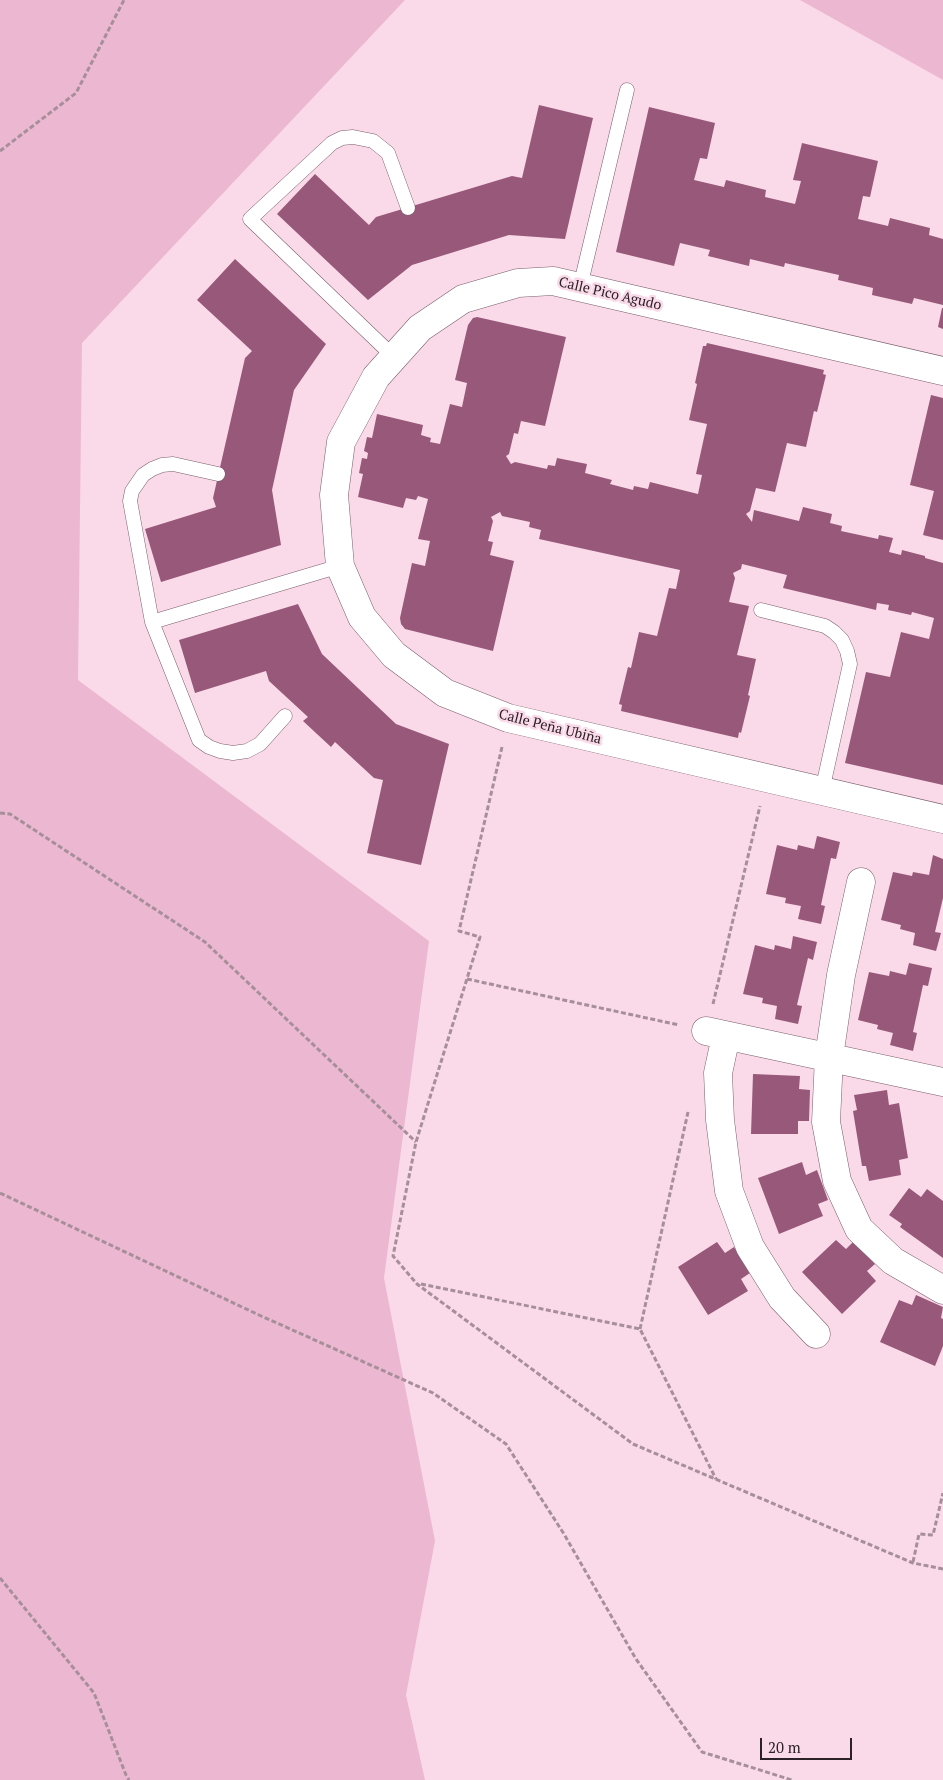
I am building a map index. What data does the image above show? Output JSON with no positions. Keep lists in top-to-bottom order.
{
  "streets": {
    "street": ["Calle Pico Agudo", "Calle Peña Ubiña"]
  },
  "crossings": [
    ["Calle Pico Agudo", "Calle Peña Ubiña"]
  ],
  "scale_bar": "20 m"
}
